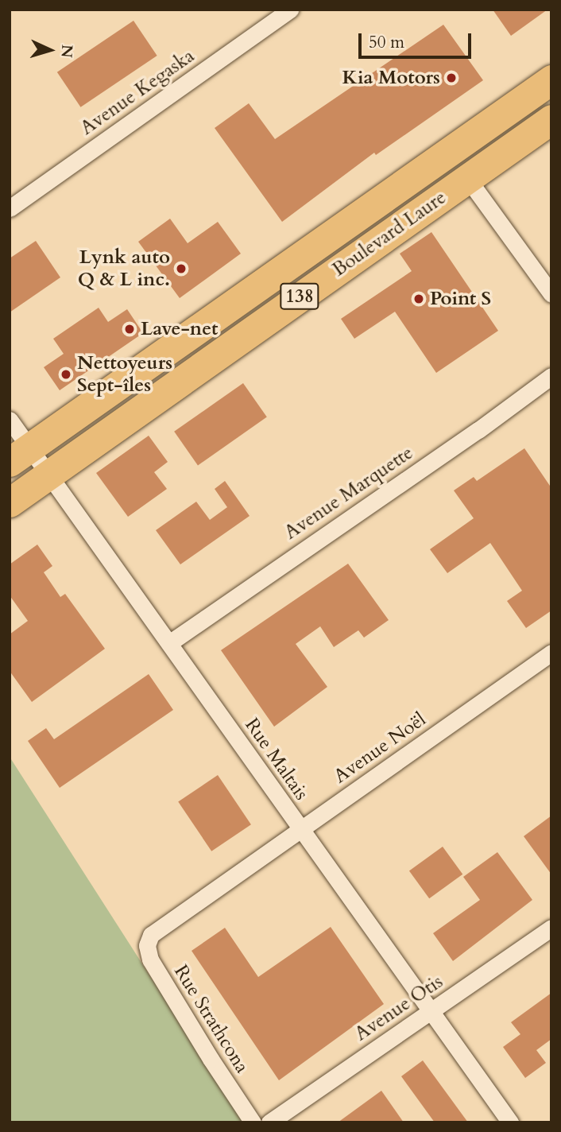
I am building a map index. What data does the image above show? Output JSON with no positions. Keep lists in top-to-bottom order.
{
  "streets": {
    "highway": ["Boulevard Laure", "138"],
    "street": [
      "Avenue Kegaska",
      "Avenue Marquette",
      "Avenue Noël",
      "Rue Maltais",
      "Avenue Otis",
      "Rue Strathcona"
    ]
  },
  "crossings": [
    ["Boulevard Laure", "Rue Maltais"],
    ["Avenue Marquette", "Rue Maltais"],
    ["Avenue Noël", "Rue Maltais"],
    ["Avenue Noël", "Rue Strathcona"],
    ["Rue Maltais", "Avenue Otis"]
  ],
  "places": [
    "Kia Motors",
    "Lynk auto Q & L inc.",
    "Point S",
    "Lave-net",
    "Nettoyeurs Sept-îles"
  ],
  "scale_bar": "50 m",
  "north": "right"
}
